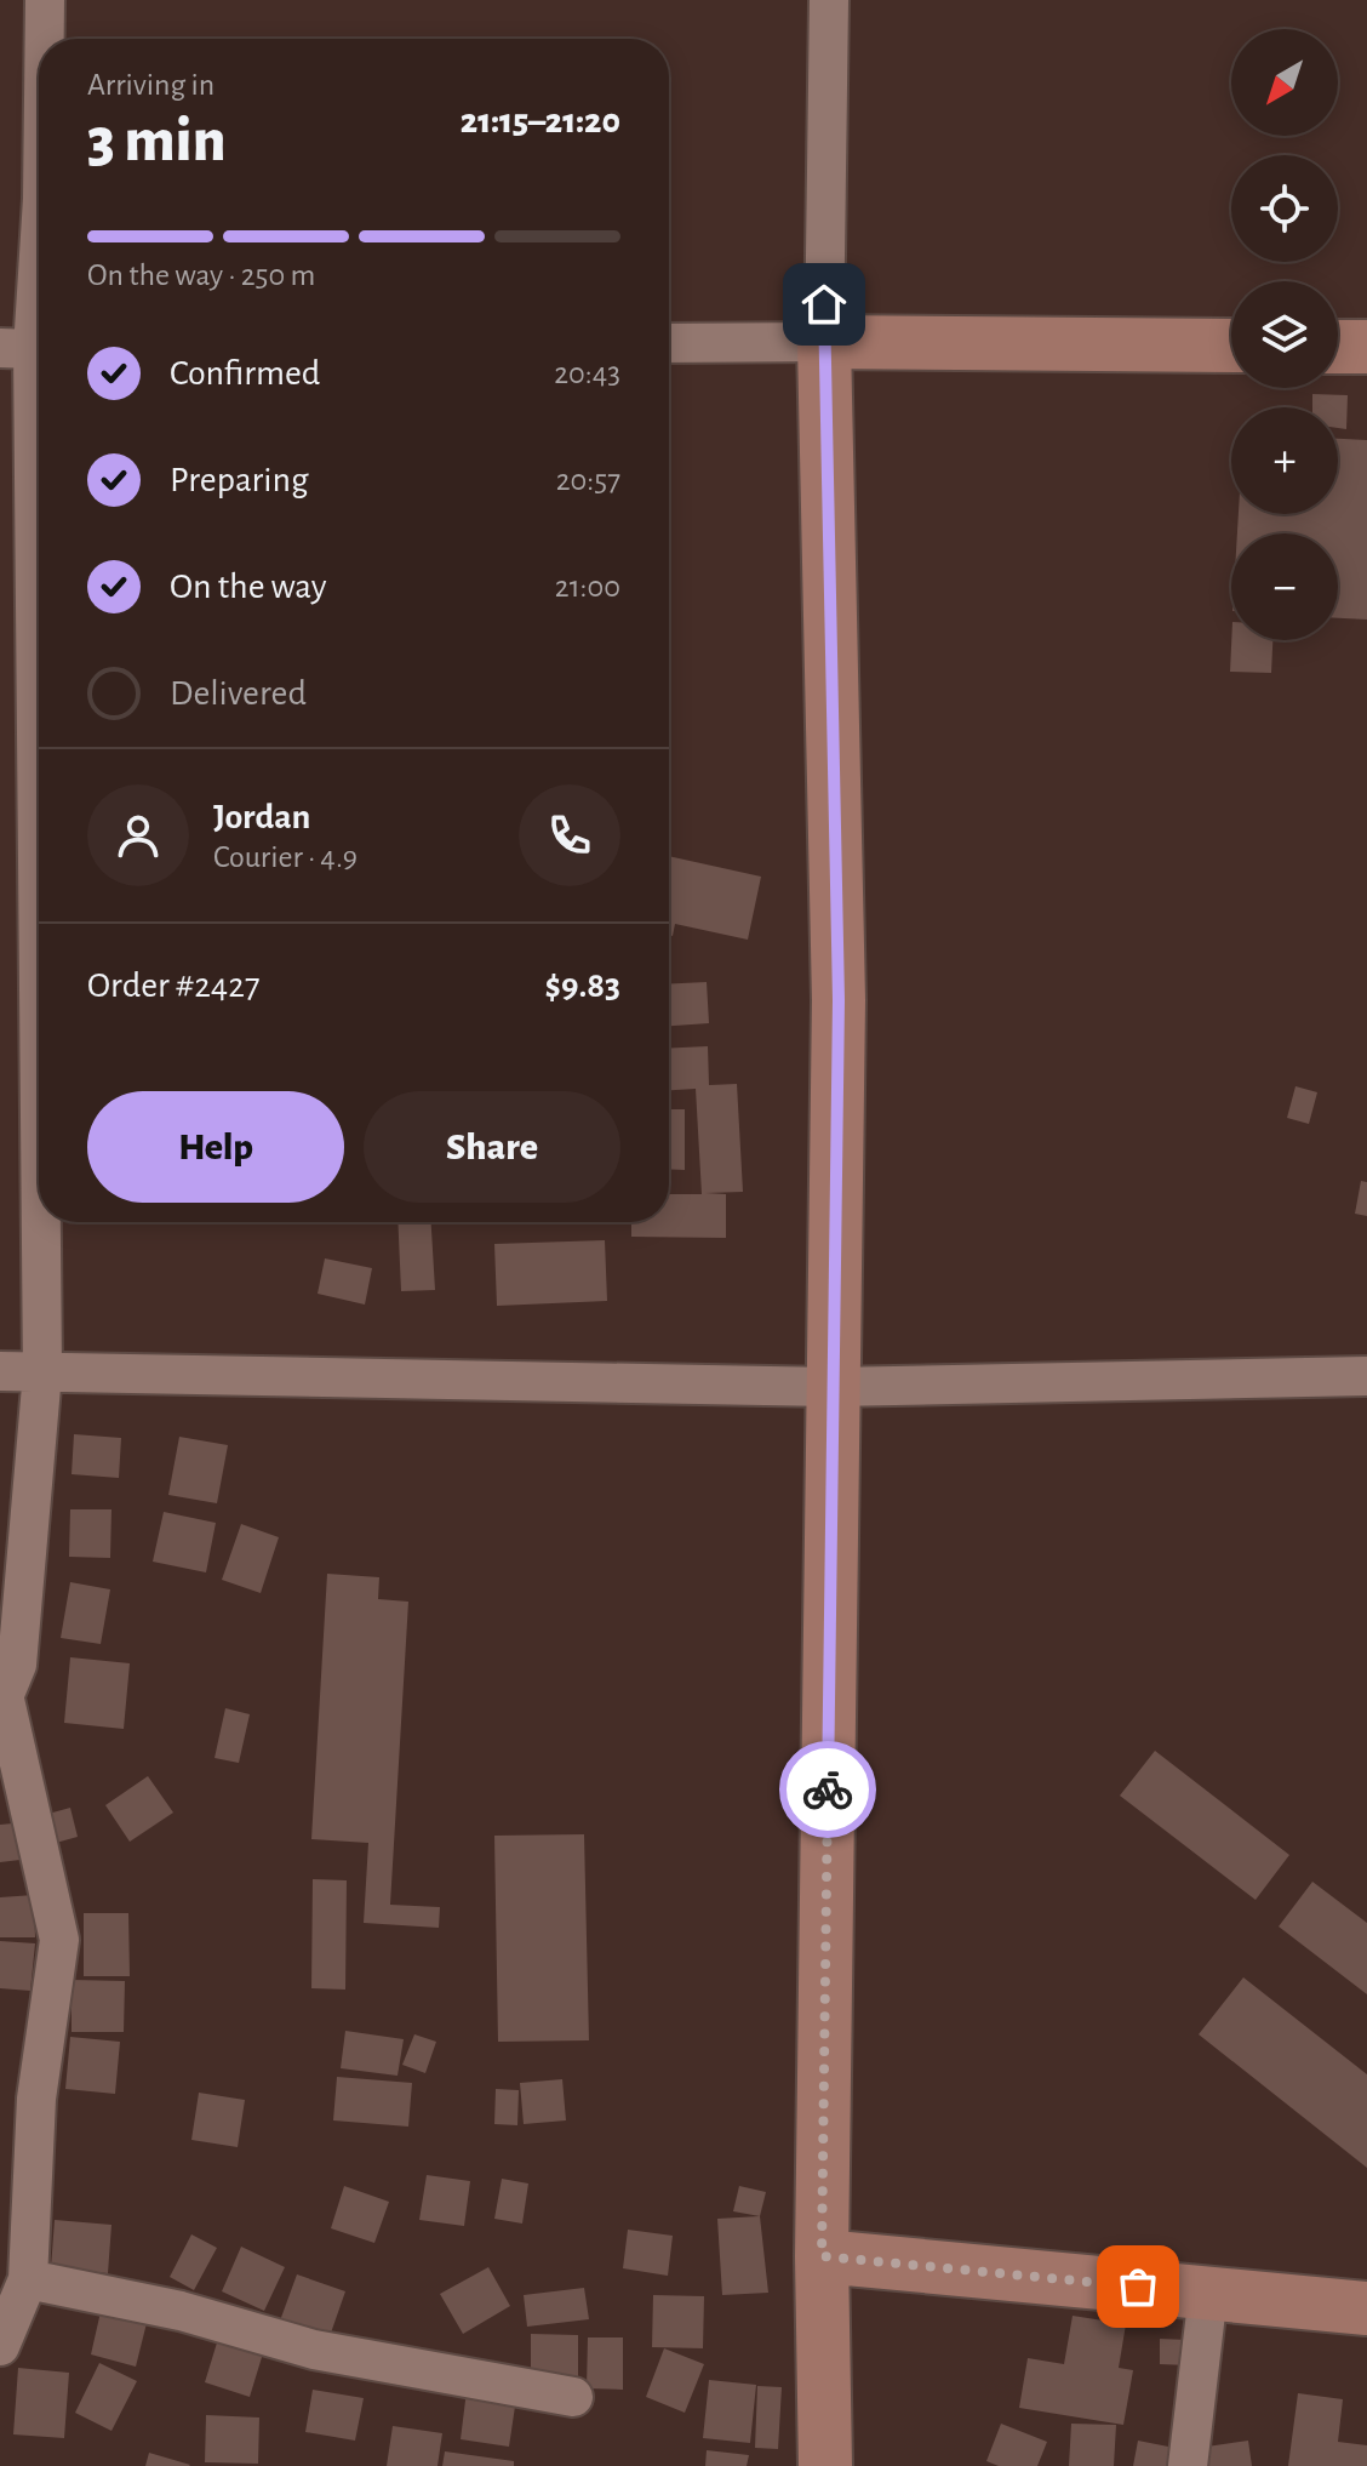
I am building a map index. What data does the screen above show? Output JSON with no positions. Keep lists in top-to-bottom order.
{
  "north": "bottom left",
  "page": {
    "map_buttons": ["+", "−"],
    "heading": ["3 min", "Arriving in", "21:15–21:20"],
    "panel": [
      "Jordan",
      "Courier · 4.9",
      "Order #2427",
      "$9.83"
    ],
    "bar": "On the way · 250 m",
    "list": [
      ["Confirmed", "20:43"],
      ["Preparing", "20:57"],
      ["On the way", "21:00"],
      "Delivered"
    ],
    "buttons": ["Help", "Share"]
  }
}
